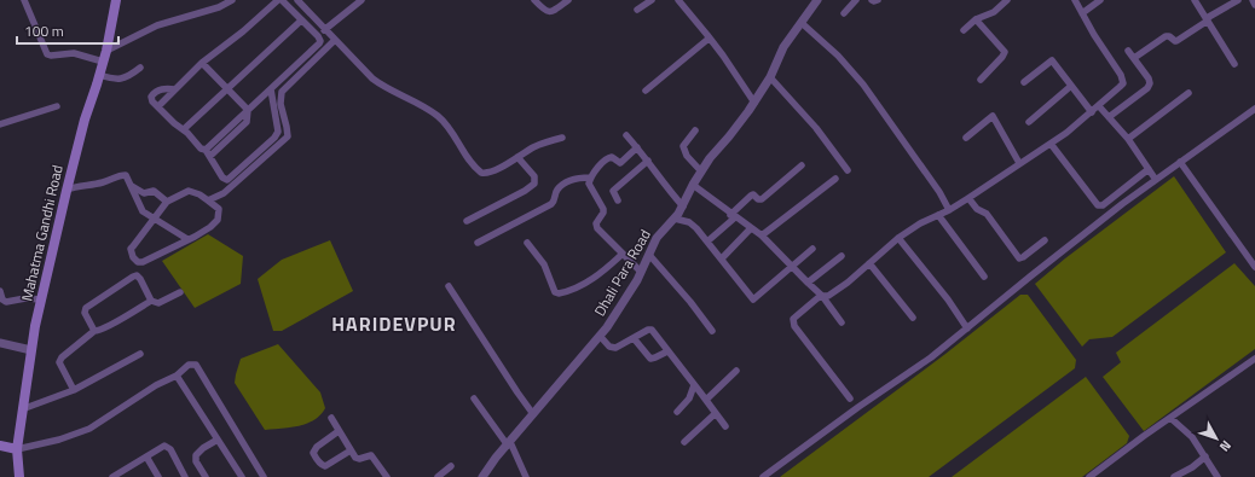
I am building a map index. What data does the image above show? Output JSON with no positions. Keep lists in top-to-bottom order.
{
  "streets": {
    "main road": ["Mahatma Gandhi Road"],
    "street": ["Dhali Para Road"]
  },
  "districts": ["HARIDEVPUR"],
  "scale_bar": "100 m",
  "north": "bottom right"
}
